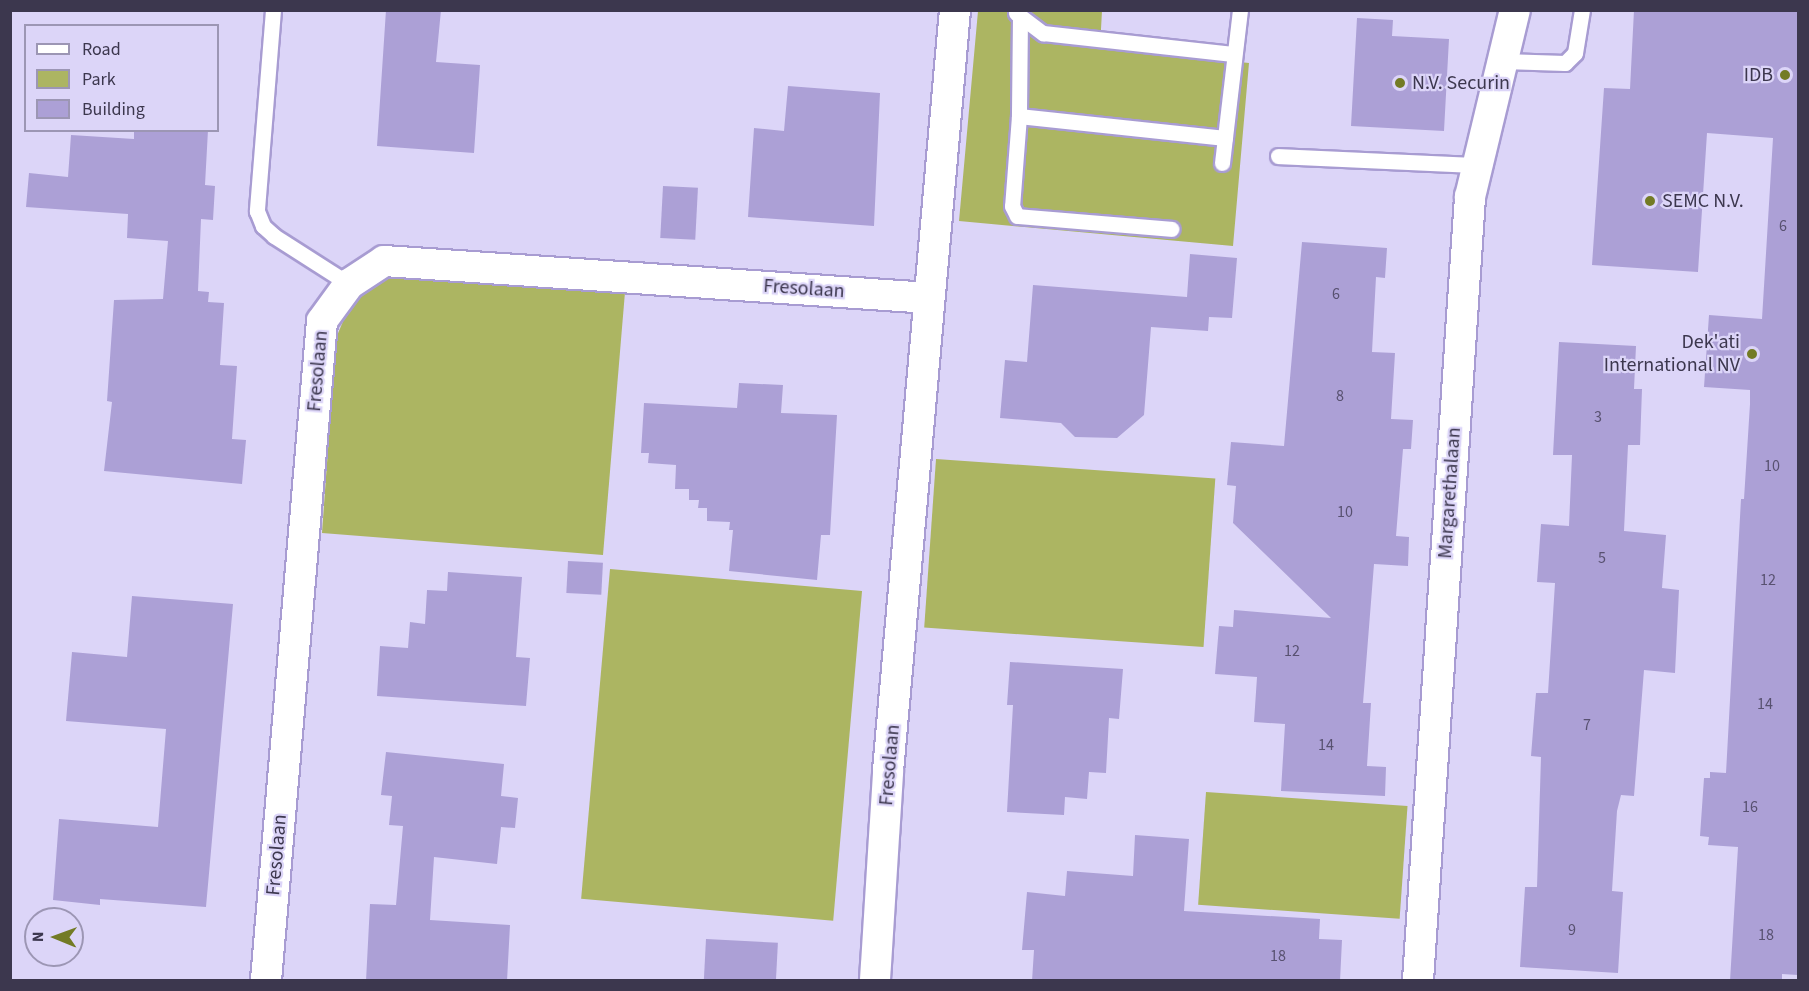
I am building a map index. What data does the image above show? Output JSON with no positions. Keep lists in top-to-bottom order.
{
  "streets": {
    "street": ["Fresolaan", "Margarethalaan"]
  },
  "places": [
    "IDB",
    "N.V. Securin",
    "SEMC N.V.",
    "Dek'ati International NV"
  ],
  "house_numbers": [
    "6",
    "6",
    "8",
    "3",
    "10",
    "10",
    "5",
    "12",
    "12",
    "14",
    "7",
    "14",
    "16",
    "9",
    "18",
    "18"
  ],
  "legend": ["Road", "Park", "Building"],
  "north": "left"
}
